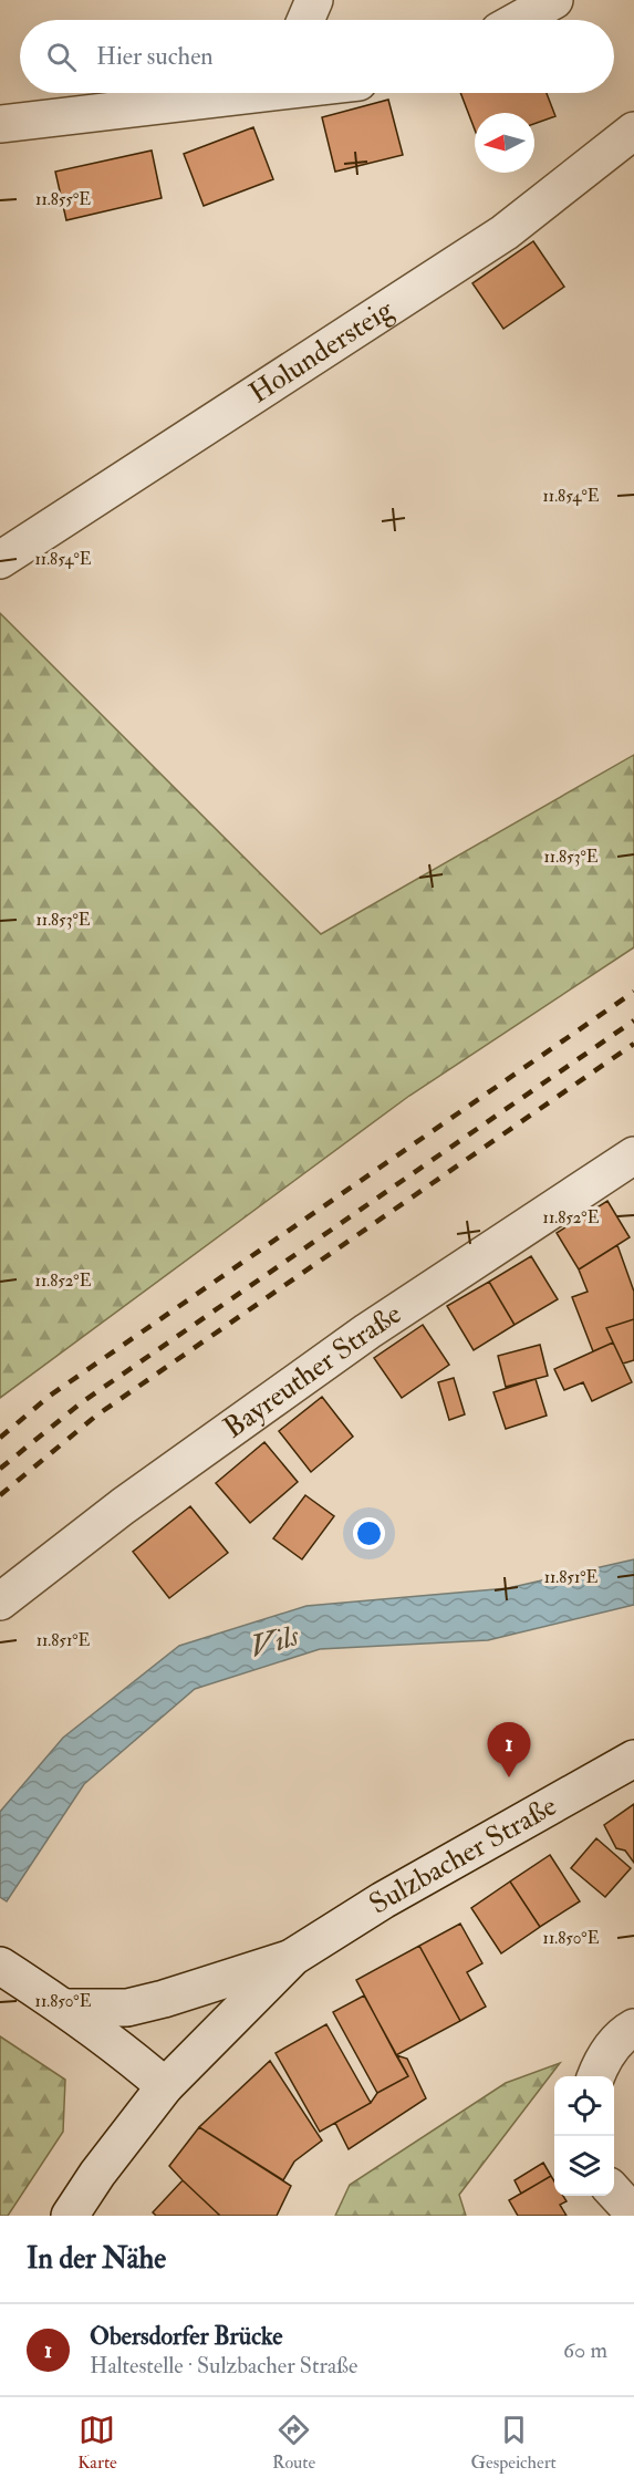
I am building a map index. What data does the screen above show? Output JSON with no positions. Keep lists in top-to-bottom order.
{
  "streets": {
    "street": ["Holundersteig", "Bayreuther Straße", "Sulzbacher Straße"]
  },
  "water": ["Vils"],
  "north": "left",
  "page": {
    "search": "Hier suchen",
    "pins": "1",
    "heading": "In der Nähe",
    "list": [
      {
        "mark": "1",
        "name": "Obersdorfer Brücke",
        "note": "Haltestelle · Sulzbacher Straße",
        "value": "60 m"
      }
    ],
    "nav": ["Karte", "Route", "Gespeichert"]
  },
  "coordinates": [
    "11.855°E",
    "11.854°E",
    "11.853°E",
    "11.852°E",
    "11.851°E",
    "11.850°E"
  ]
}
